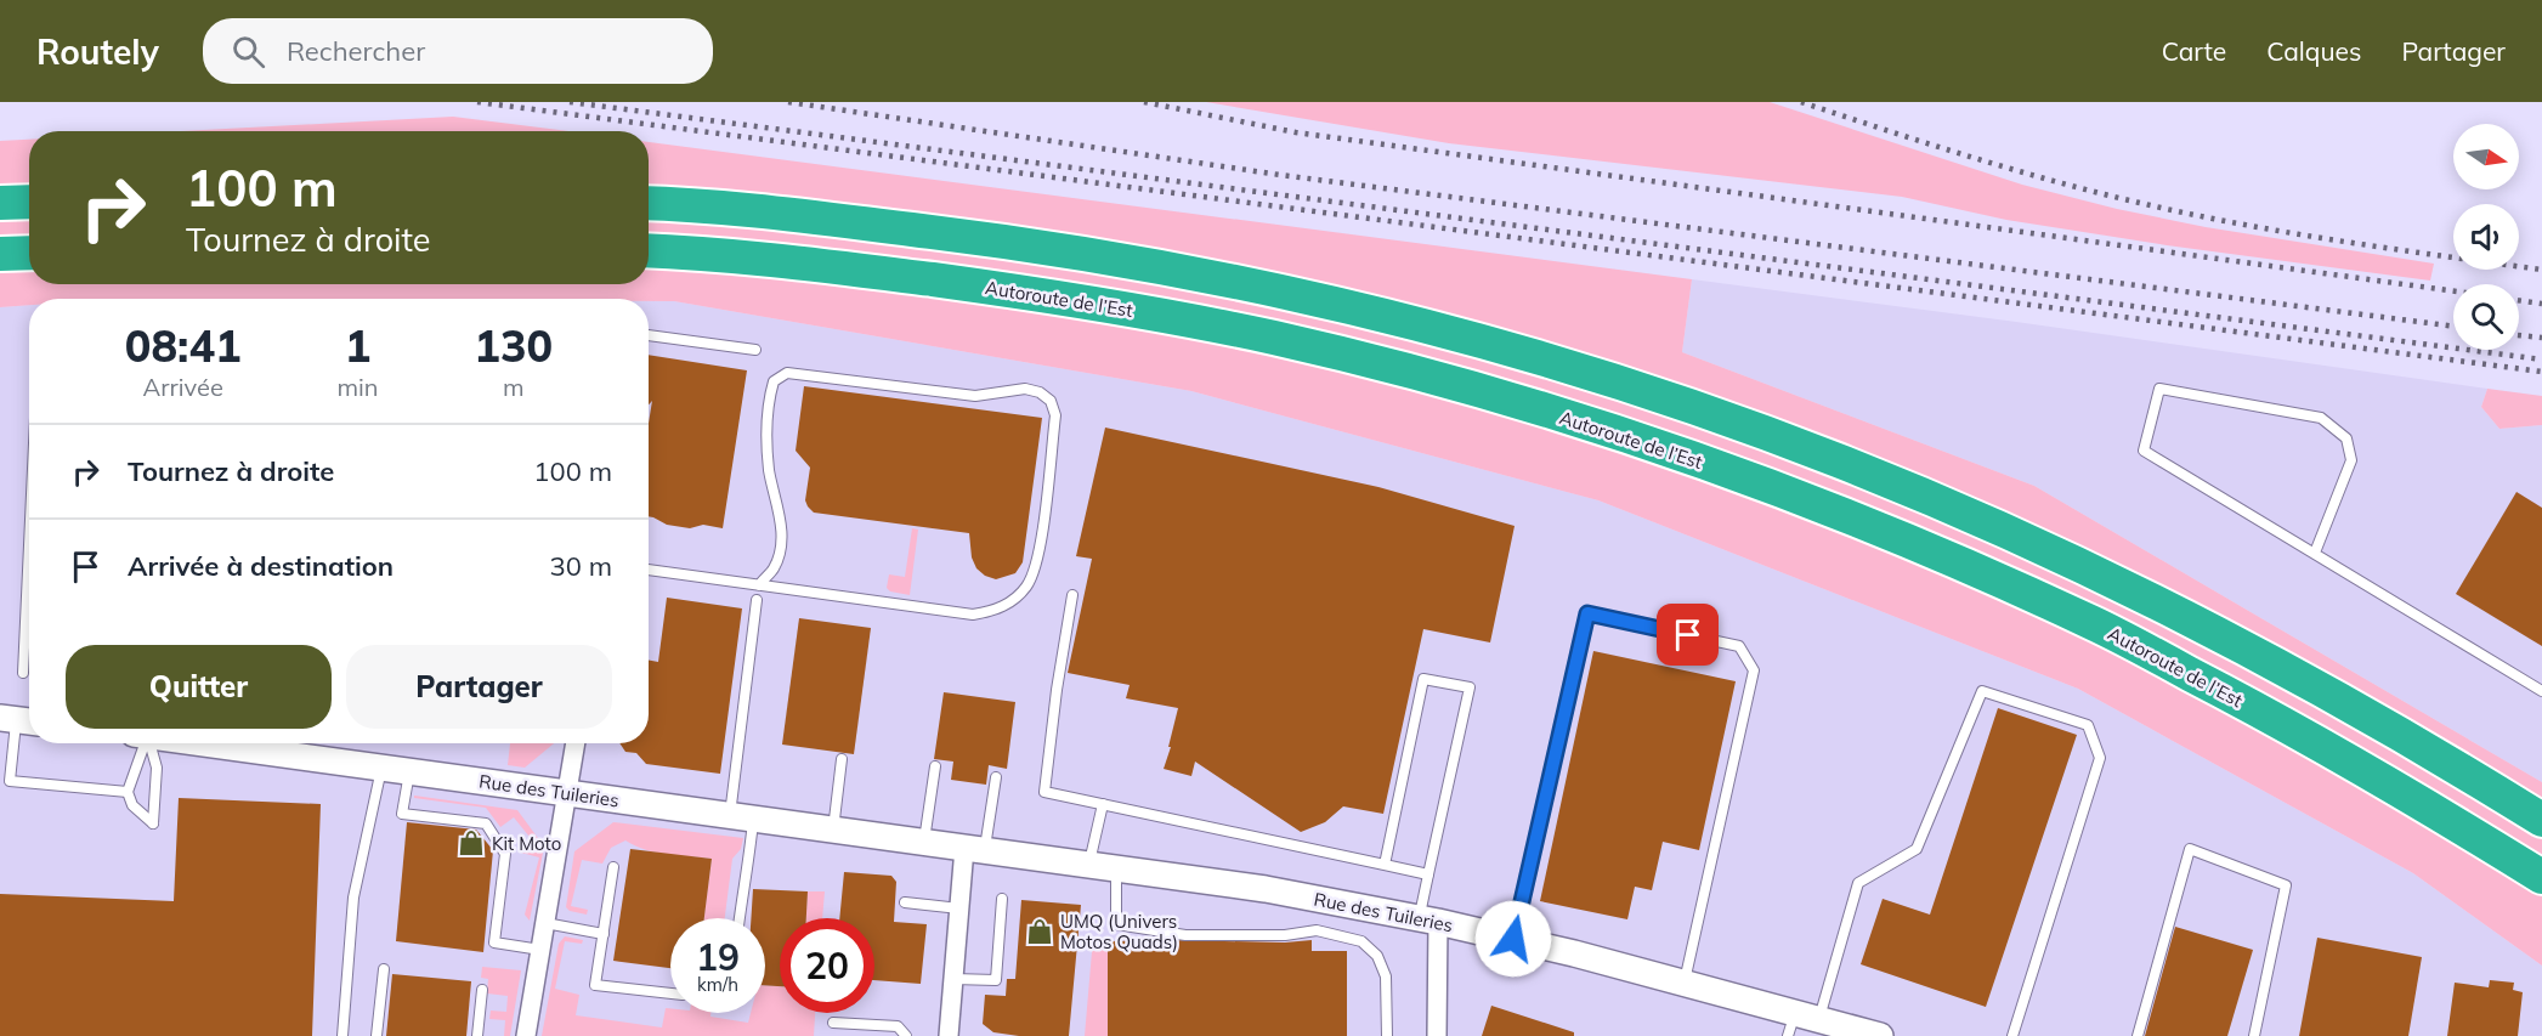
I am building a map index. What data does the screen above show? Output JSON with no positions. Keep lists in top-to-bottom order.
{
  "streets": {
    "highway": ["Autoroute de l’Est"],
    "street": ["Rue des Tuileries"]
  },
  "places": {
    "shop": ["Kit Moto", "UMQ (Univers Motos Quads)"]
  },
  "north": "right",
  "page": {
    "header": "Routely",
    "search": "Rechercher",
    "nav": ["Carte", "Calques", "Partager"],
    "turn": ["100 m", "Tournez à droite"],
    "eta": [
      "08:41",
      "Arrivée",
      "1",
      "min",
      "130",
      "m"
    ],
    "list": [
      {
        "name": "Tournez à droite",
        "value": "100 m"
      },
      {
        "name": "Arrivée à destination",
        "value": "30 m"
      }
    ],
    "buttons": ["Quitter", "Partager"],
    "speed": "19 km/h",
    "limit": "20"
  }
}
